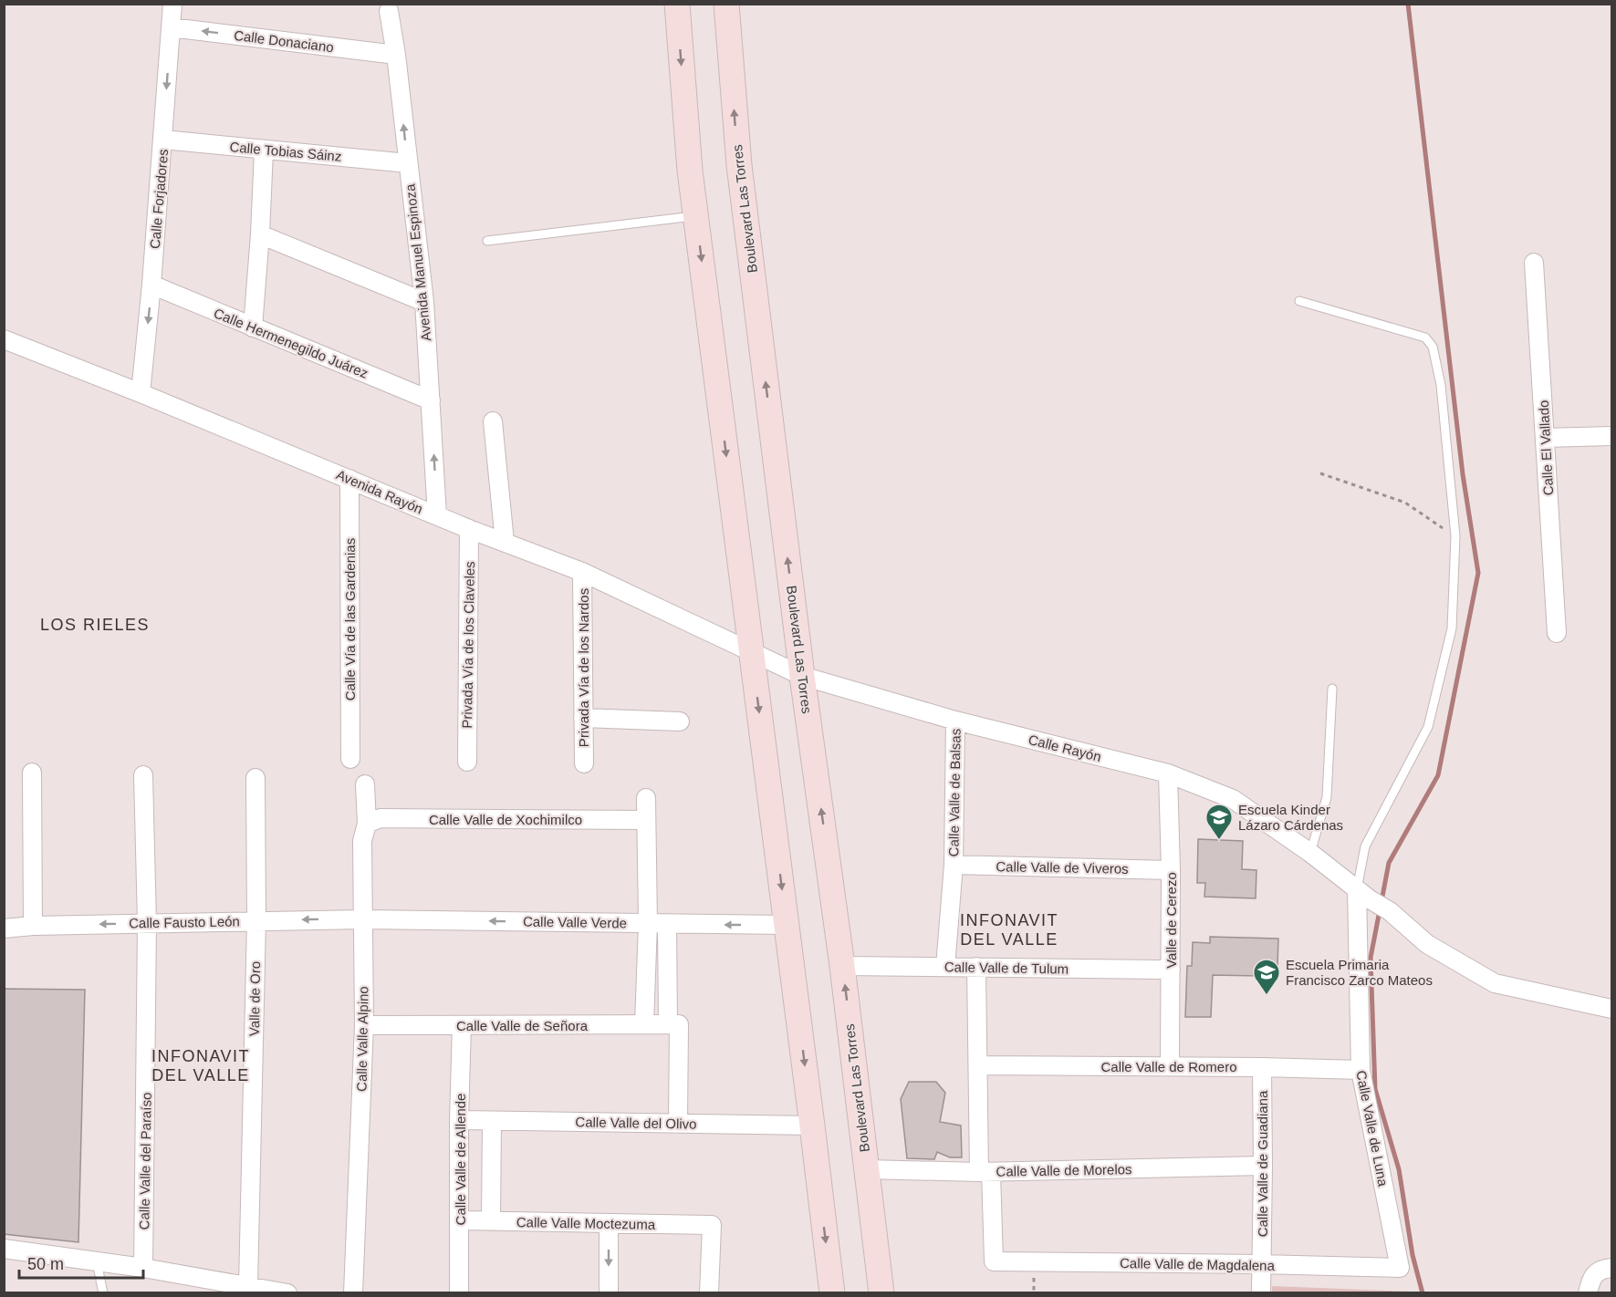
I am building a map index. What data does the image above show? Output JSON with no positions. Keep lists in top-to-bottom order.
{
  "streets": {
    "street": [
      "Calle Donaciano",
      "Calle Tobias Sáinz",
      "Calle Forjadores",
      "Boulevard Las Torres",
      "Avenida Manuel Espinoza",
      "Calle Hermenegildo Juárez",
      "Calle El Vallado",
      "Avenida Rayón",
      "Calle Vía de las Gardenias",
      "Privada Vía de los Claveles",
      "Privada Vía de los Nardos",
      "Calle Rayón",
      "Calle Valle de Balsas",
      "Calle Valle de Xochimilco",
      "Calle Valle de Viveros",
      "Valle de Cerezo",
      "Calle Fausto León",
      "Calle Valle Verde",
      "Calle Valle de Tulum",
      "Valle de Oro",
      "Calle Valle de Señora",
      "Calle Valle Alpino",
      "Calle Valle de Romero",
      "Calle Valle del Olivo",
      "Calle Valle de Luna",
      "Calle Valle de Allende",
      "Calle Valle del Paraíso",
      "Calle Valle de Guadiana",
      "Calle Valle de Morelos",
      "Calle Valle Moctezuma",
      "Calle Valle de Magdalena"
    ]
  },
  "crossings": [
    ["Calle Donaciano", "Calle Forjadores"],
    ["Calle Donaciano", "Avenida Manuel Espinoza"],
    ["Calle Tobias Sáinz", "Calle Forjadores"],
    ["Calle Tobias Sáinz", "Avenida Manuel Espinoza"],
    ["Calle Forjadores", "Calle Hermenegildo Juárez"],
    ["Calle Forjadores", "Avenida Rayón"],
    ["Boulevard Las Torres", "Calle Rayón"],
    ["Boulevard Las Torres", "Calle Valle de Tulum"],
    ["Boulevard Las Torres", "Calle Valle de Morelos"],
    ["Avenida Manuel Espinoza", "Calle Hermenegildo Juárez"],
    ["Avenida Manuel Espinoza", "Avenida Rayón"],
    ["Avenida Rayón", "Calle Vía de las Gardenias"],
    ["Avenida Rayón", "Privada Vía de los Claveles"],
    ["Avenida Rayón", "Privada Vía de los Nardos"],
    ["Avenida Rayón", "Calle Rayón"],
    ["Calle Rayón", "Calle Valle de Balsas"],
    ["Calle Rayón", "Valle de Cerezo"],
    ["Calle Rayón", "Calle Valle de Luna"],
    ["Calle Valle de Balsas", "Calle Valle de Viveros"],
    ["Calle Valle de Balsas", "Calle Valle de Tulum"],
    ["Calle Valle de Xochimilco", "Calle Valle Alpino"],
    ["Calle Valle de Viveros", "Valle de Cerezo"],
    ["Valle de Cerezo", "Calle Valle de Tulum"],
    ["Valle de Cerezo", "Calle Valle de Romero"],
    ["Calle Fausto León", "Calle Valle Verde"],
    ["Calle Fausto León", "Valle de Oro"],
    ["Calle Fausto León", "Calle Valle Alpino"],
    ["Calle Fausto León", "Calle Valle del Paraíso"],
    ["Calle Valle Verde", "Calle Valle Alpino"],
    ["Calle Valle de Señora", "Calle Valle Alpino"],
    ["Calle Valle de Señora", "Calle Valle de Allende"],
    ["Calle Valle de Romero", "Calle Valle de Luna"],
    ["Calle Valle de Romero", "Calle Valle de Guadiana"],
    ["Calle Valle del Olivo", "Calle Valle de Allende"],
    ["Calle Valle de Luna", "Calle Valle de Magdalena"],
    ["Calle Valle de Allende", "Calle Valle Moctezuma"],
    ["Calle Valle de Guadiana", "Calle Valle de Morelos"],
    ["Calle Valle de Guadiana", "Calle Valle de Magdalena"],
    ["Calle Valle de Morelos", "Calle Valle de Magdalena"]
  ],
  "one_way": [
    "Calle Donaciano",
    "Calle Forjadores",
    "Calle Fausto León",
    "Calle Valle Verde"
  ],
  "districts": ["LOS RIELES", "INFONAVIT DEL VALLE", "INFONAVIT DEL VALLE"],
  "places": {
    "school or university": ["Escuela Kinder Lázaro Cárdenas", "Escuela Primaria Francisco Zarco Mateos"]
  },
  "scale_bar": "50 m"
}
